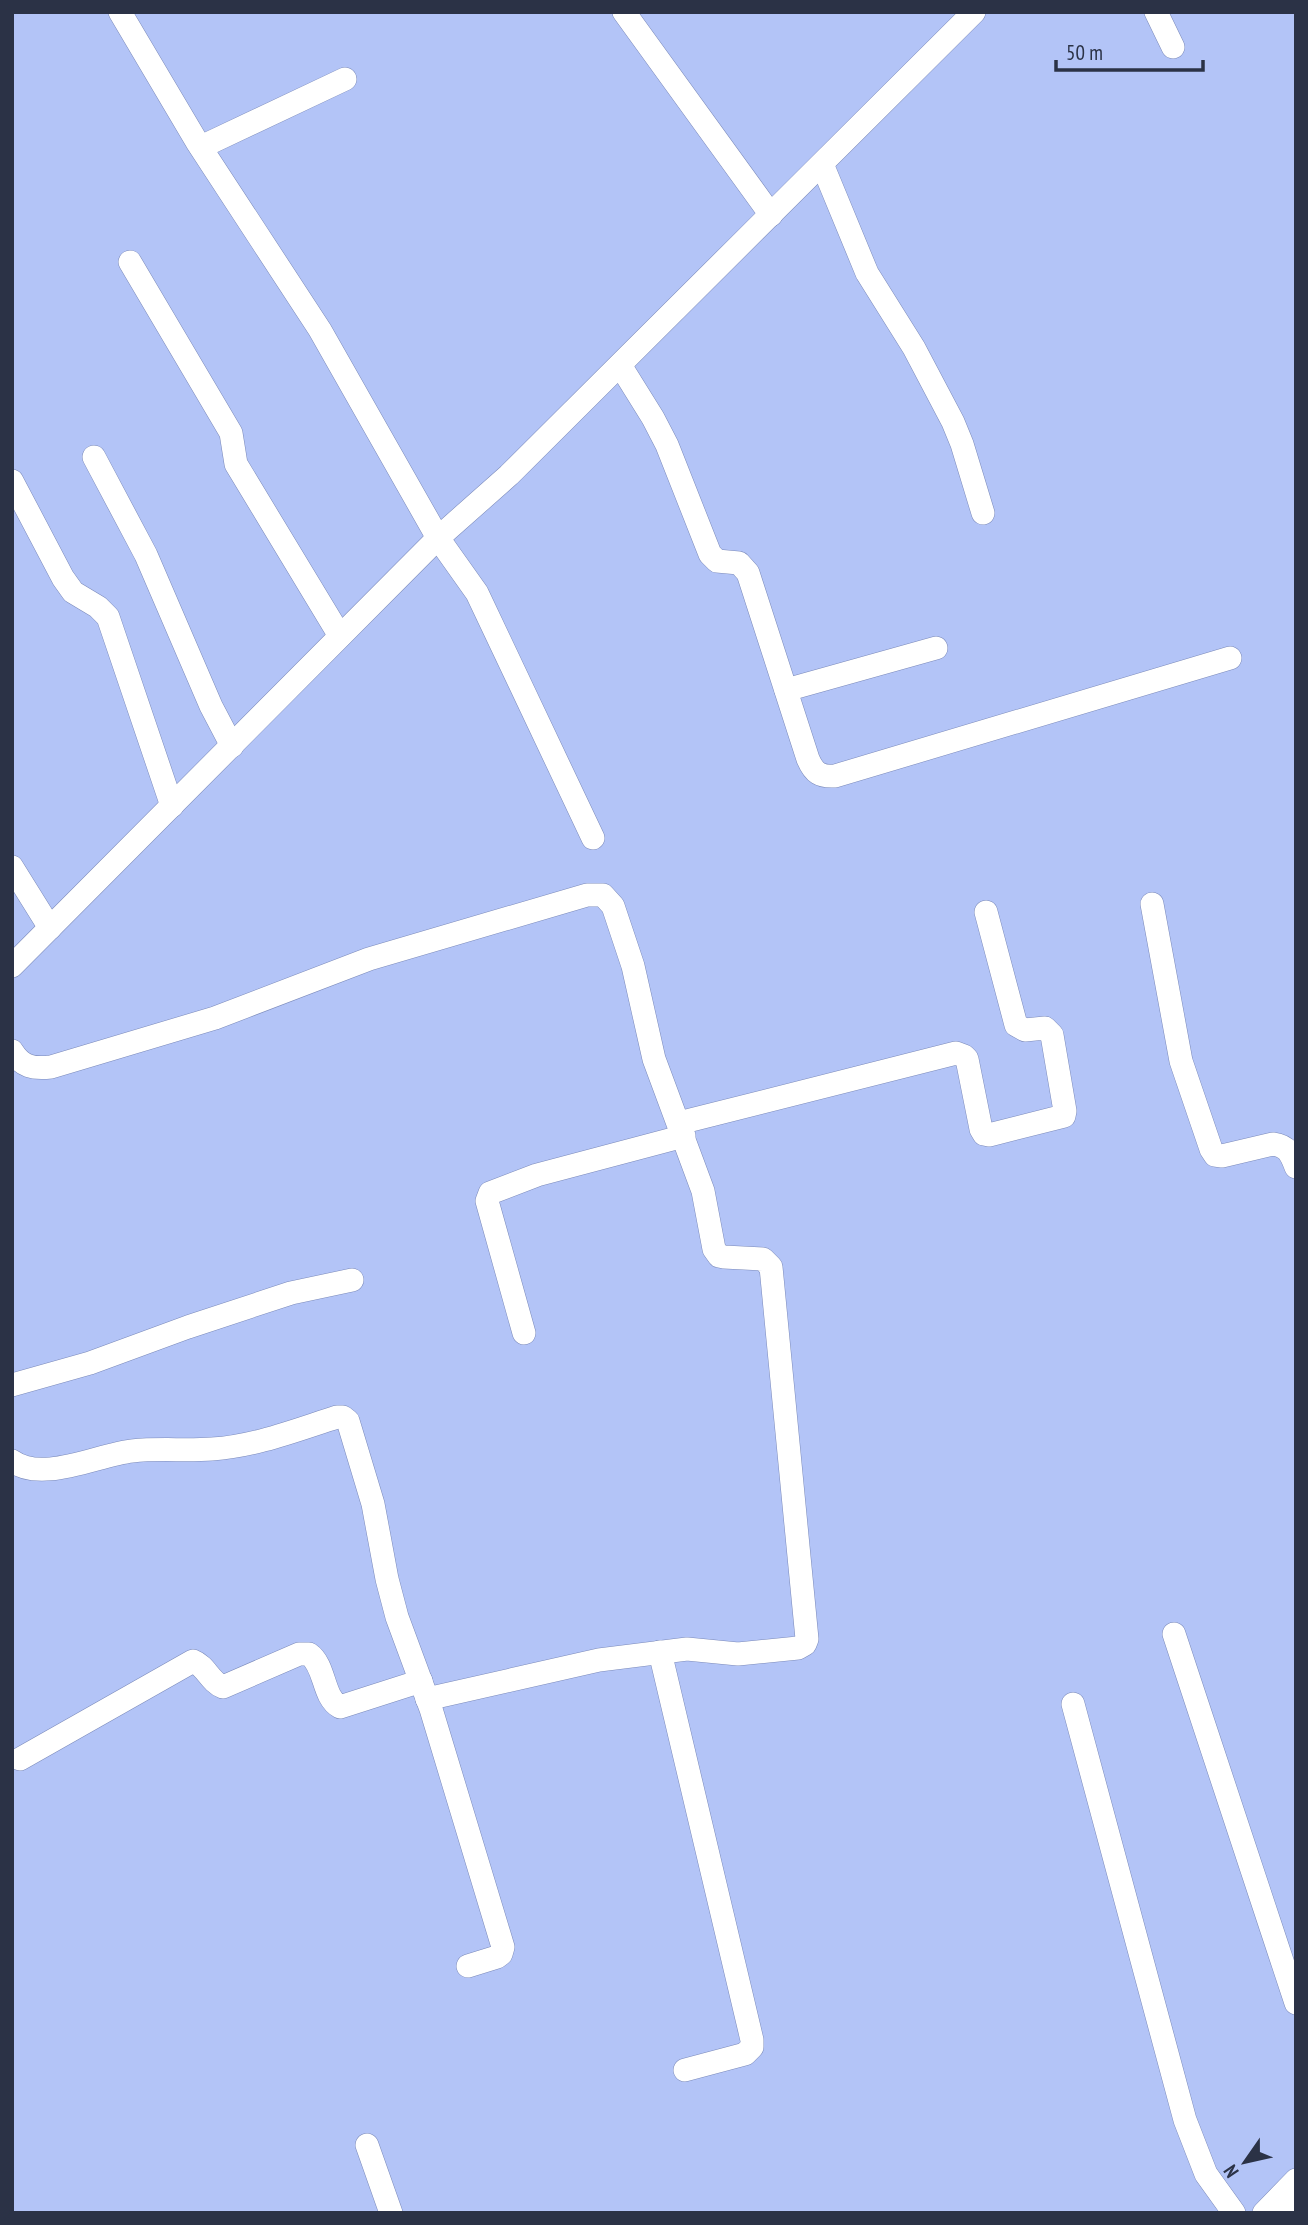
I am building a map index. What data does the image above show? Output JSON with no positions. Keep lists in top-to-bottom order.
{
  "scale_bar": "50 m",
  "north": "bottom left"
}
